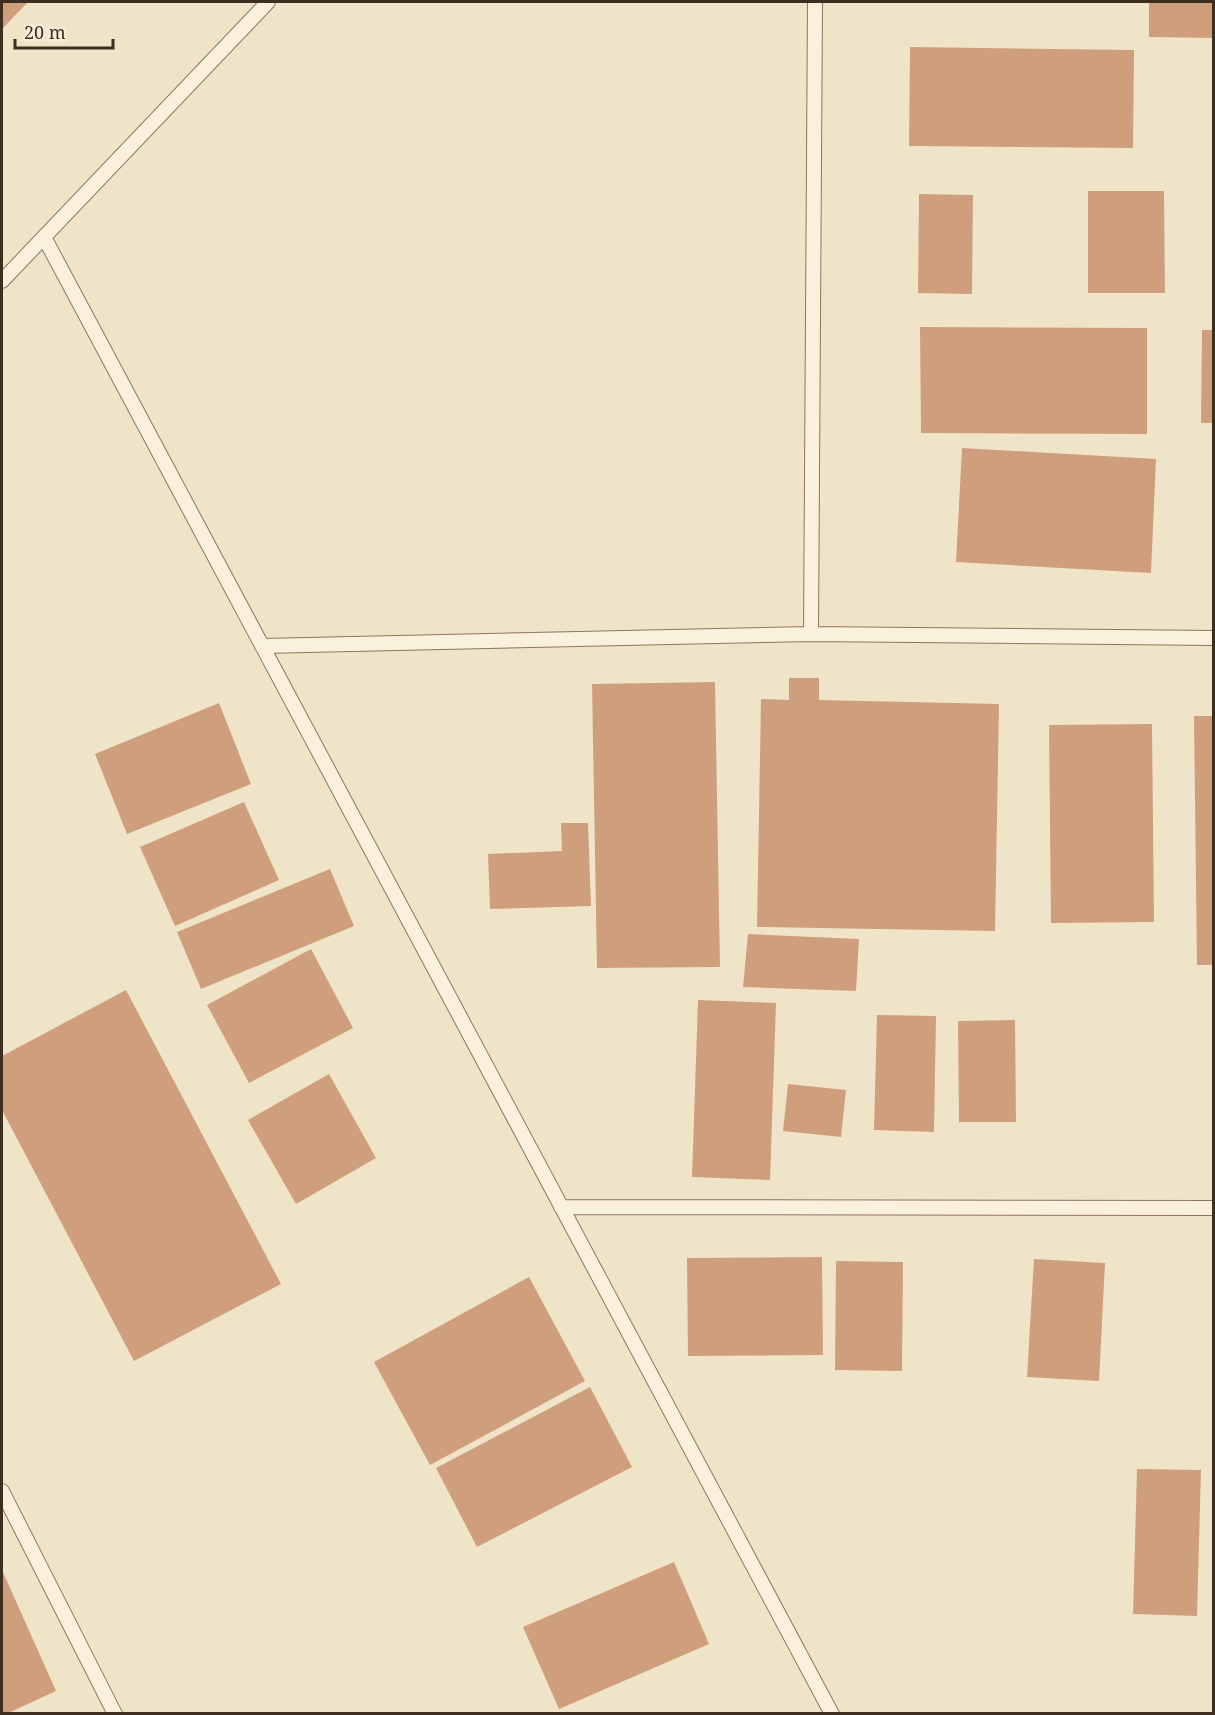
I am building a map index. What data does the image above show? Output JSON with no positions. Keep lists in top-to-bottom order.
{
  "scale_bar": "20 m"
}
